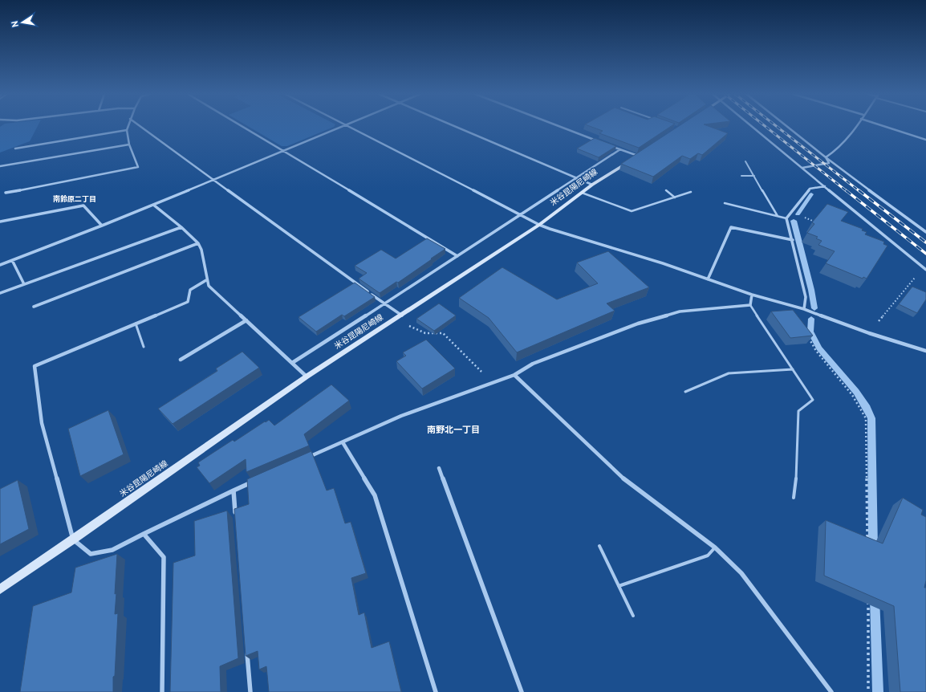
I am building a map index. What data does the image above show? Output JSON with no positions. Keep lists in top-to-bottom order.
{
  "streets": {
    "main road": ["米谷昆陽尼崎線"]
  },
  "districts": ["南鈴原二丁目", "南野北一丁目"],
  "north": "left"
}
